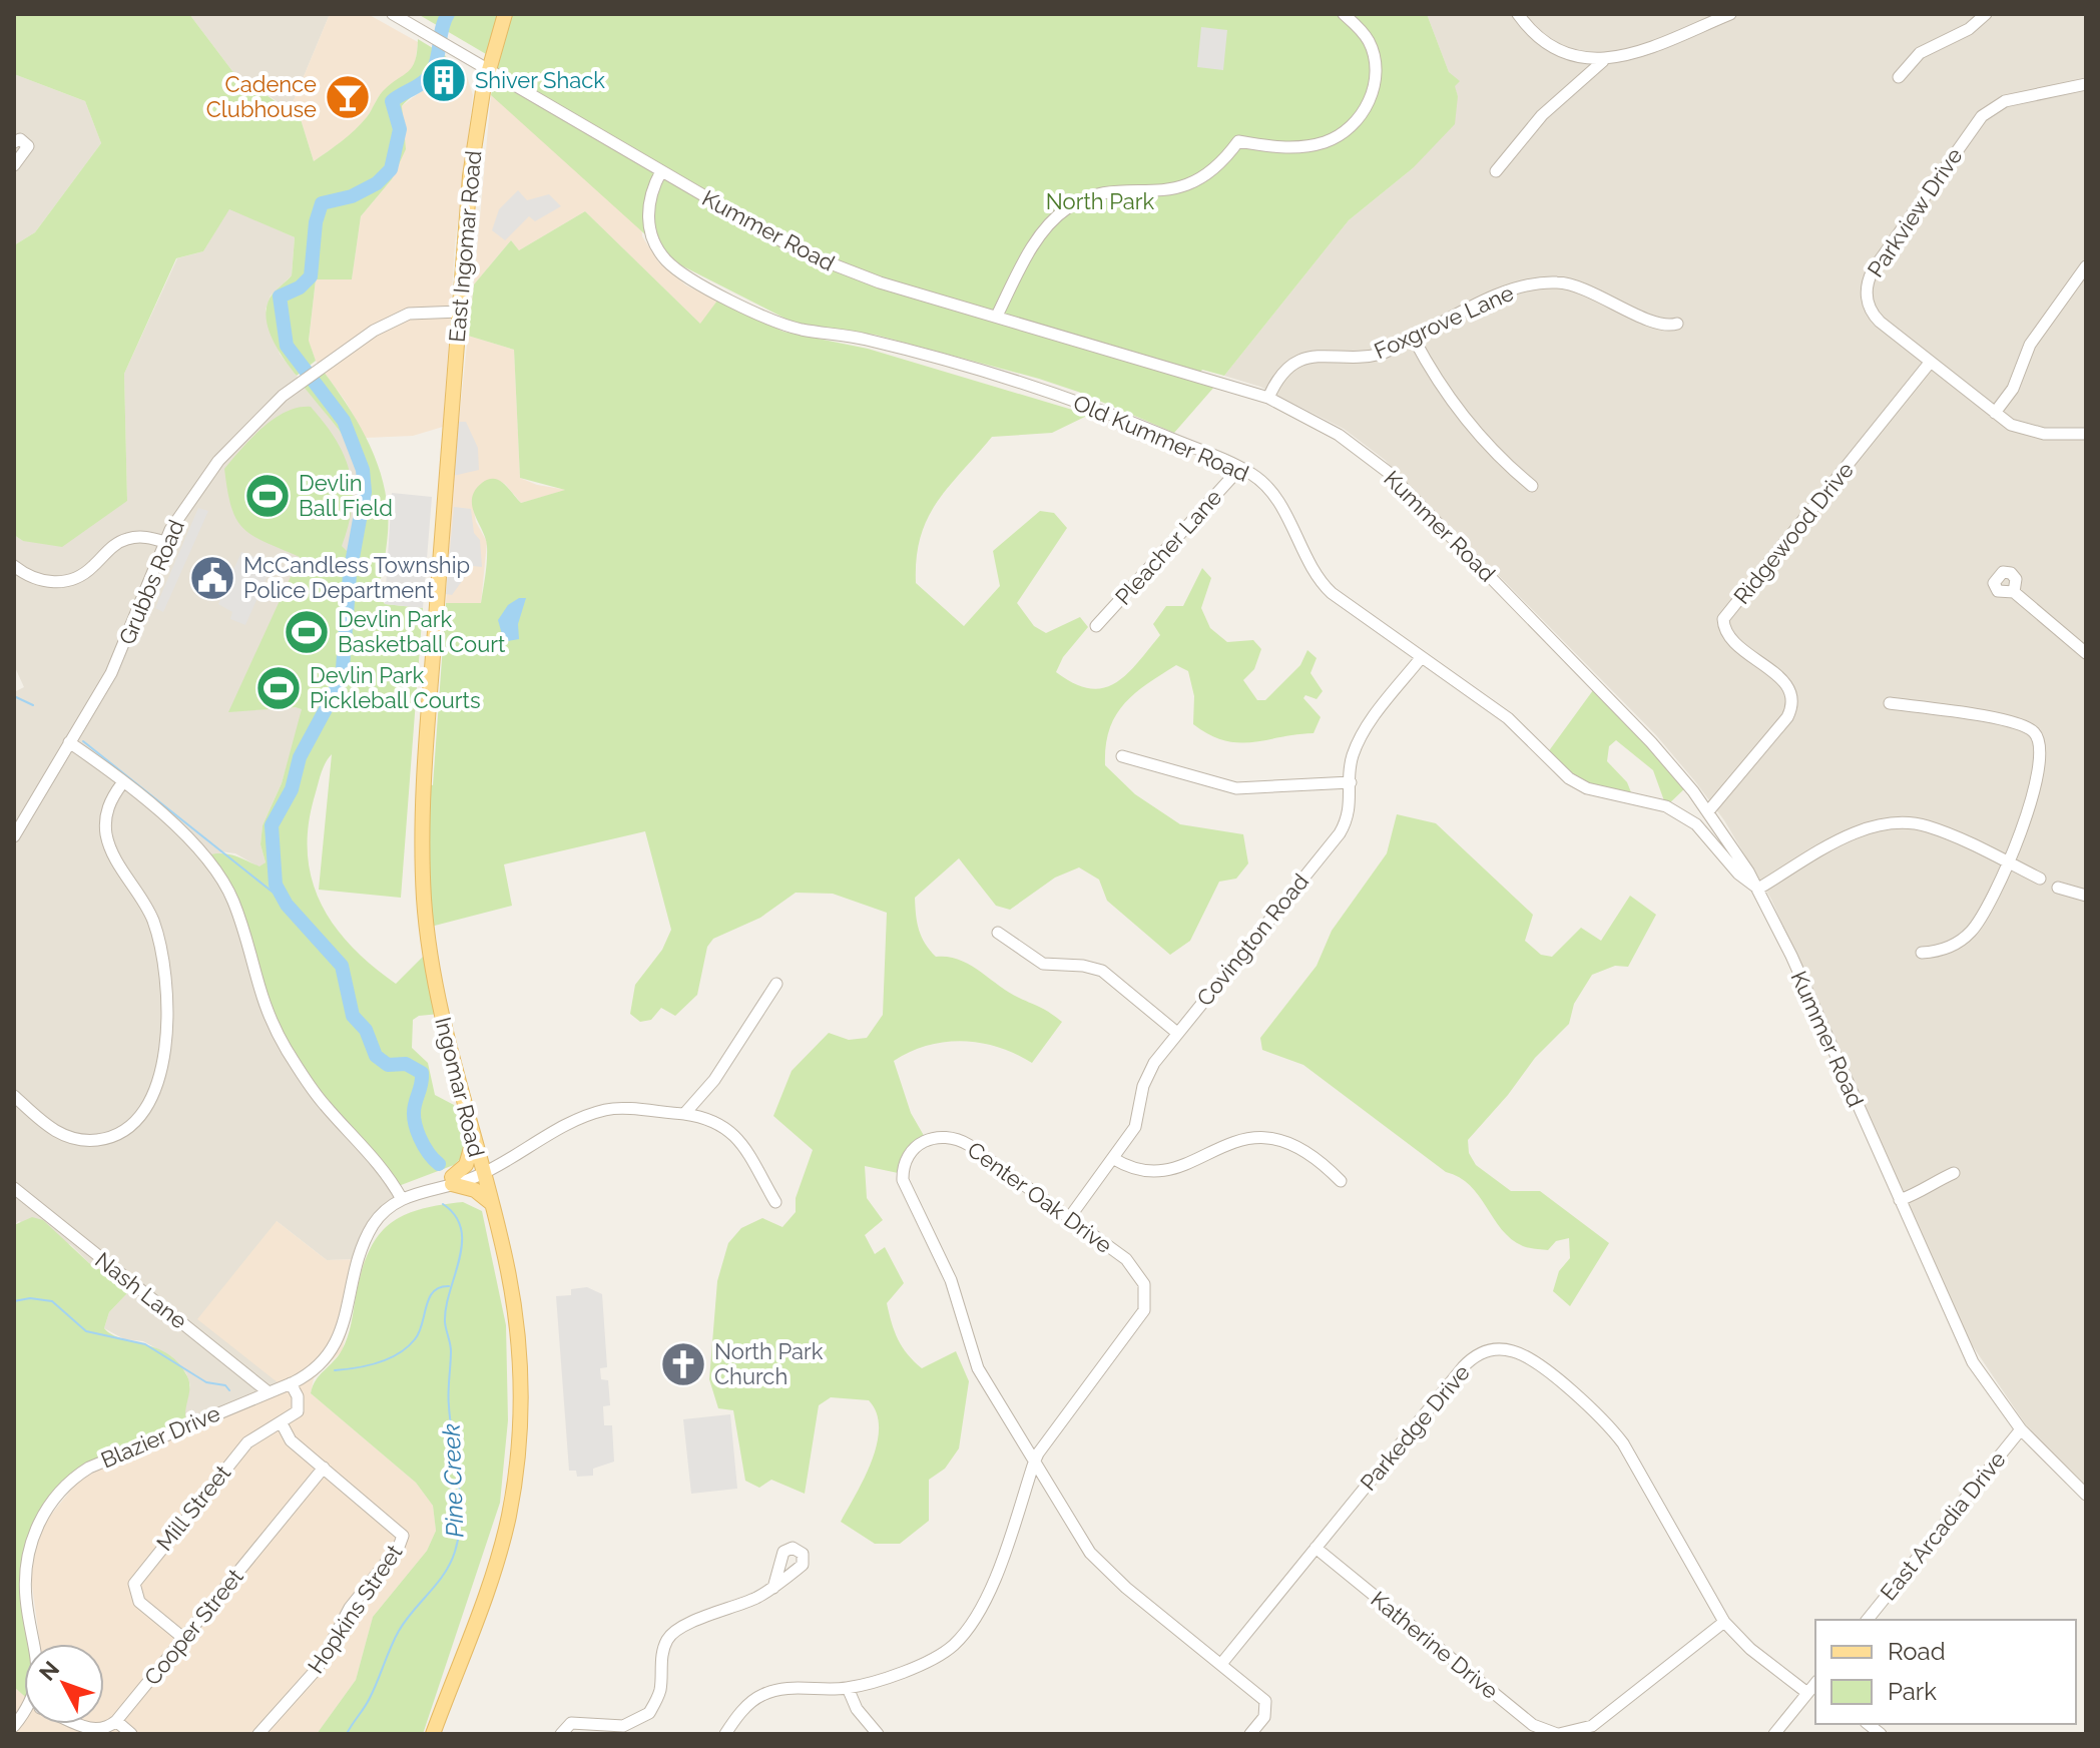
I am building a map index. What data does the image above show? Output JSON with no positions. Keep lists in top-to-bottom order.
{
  "streets": {
    "main road": ["East Ingomar Road", "Ingomar Road"],
    "street": [
      "Parkview Drive",
      "Kummer Road",
      "Foxgrove Lane",
      "Old Kummer Road",
      "Ridgewood Drive",
      "Pleacher Lane",
      "Grubbs Road",
      "Covington Road",
      "Center Oak Drive",
      "Nash Lane",
      "Parkedge Drive",
      "Blazier Drive",
      "Mill Street",
      "East Arcadia Drive",
      "Hopkins Street",
      "Cooper Street",
      "Katherine Drive"
    ]
  },
  "crossings": [
    ["Parkview Drive", "Ridgewood Drive"],
    ["Kummer Road", "East Ingomar Road"],
    ["Kummer Road", "Foxgrove Lane"],
    ["Kummer Road", "Old Kummer Road"],
    ["Kummer Road", "Ridgewood Drive"],
    ["Kummer Road", "East Arcadia Drive"],
    ["East Ingomar Road", "Grubbs Road"],
    ["East Ingomar Road", "Ingomar Road"],
    ["Old Kummer Road", "Pleacher Lane"],
    ["Old Kummer Road", "Covington Road"],
    ["Covington Road", "Center Oak Drive"],
    ["Ingomar Road", "Blazier Drive"],
    ["Nash Lane", "Blazier Drive"],
    ["Parkedge Drive", "Katherine Drive"],
    ["Mill Street", "Hopkins Street"],
    ["Mill Street", "Cooper Street"],
    ["Hopkins Street", "Cooper Street"]
  ],
  "water": ["Pine Creek"],
  "parks": ["North Park"],
  "places": {
    "building": ["Shiver Shack"],
    "bar": ["Cadence Clubhouse"],
    "sports": ["Devlin Ball Field", "Devlin Park Basketball Court", "Devlin Park Pickleball Courts"],
    "public building": ["McCandless Township Police Department"],
    "church": ["North Park Church"]
  },
  "legend": ["Road", "Park"],
  "north": "top left"
}
